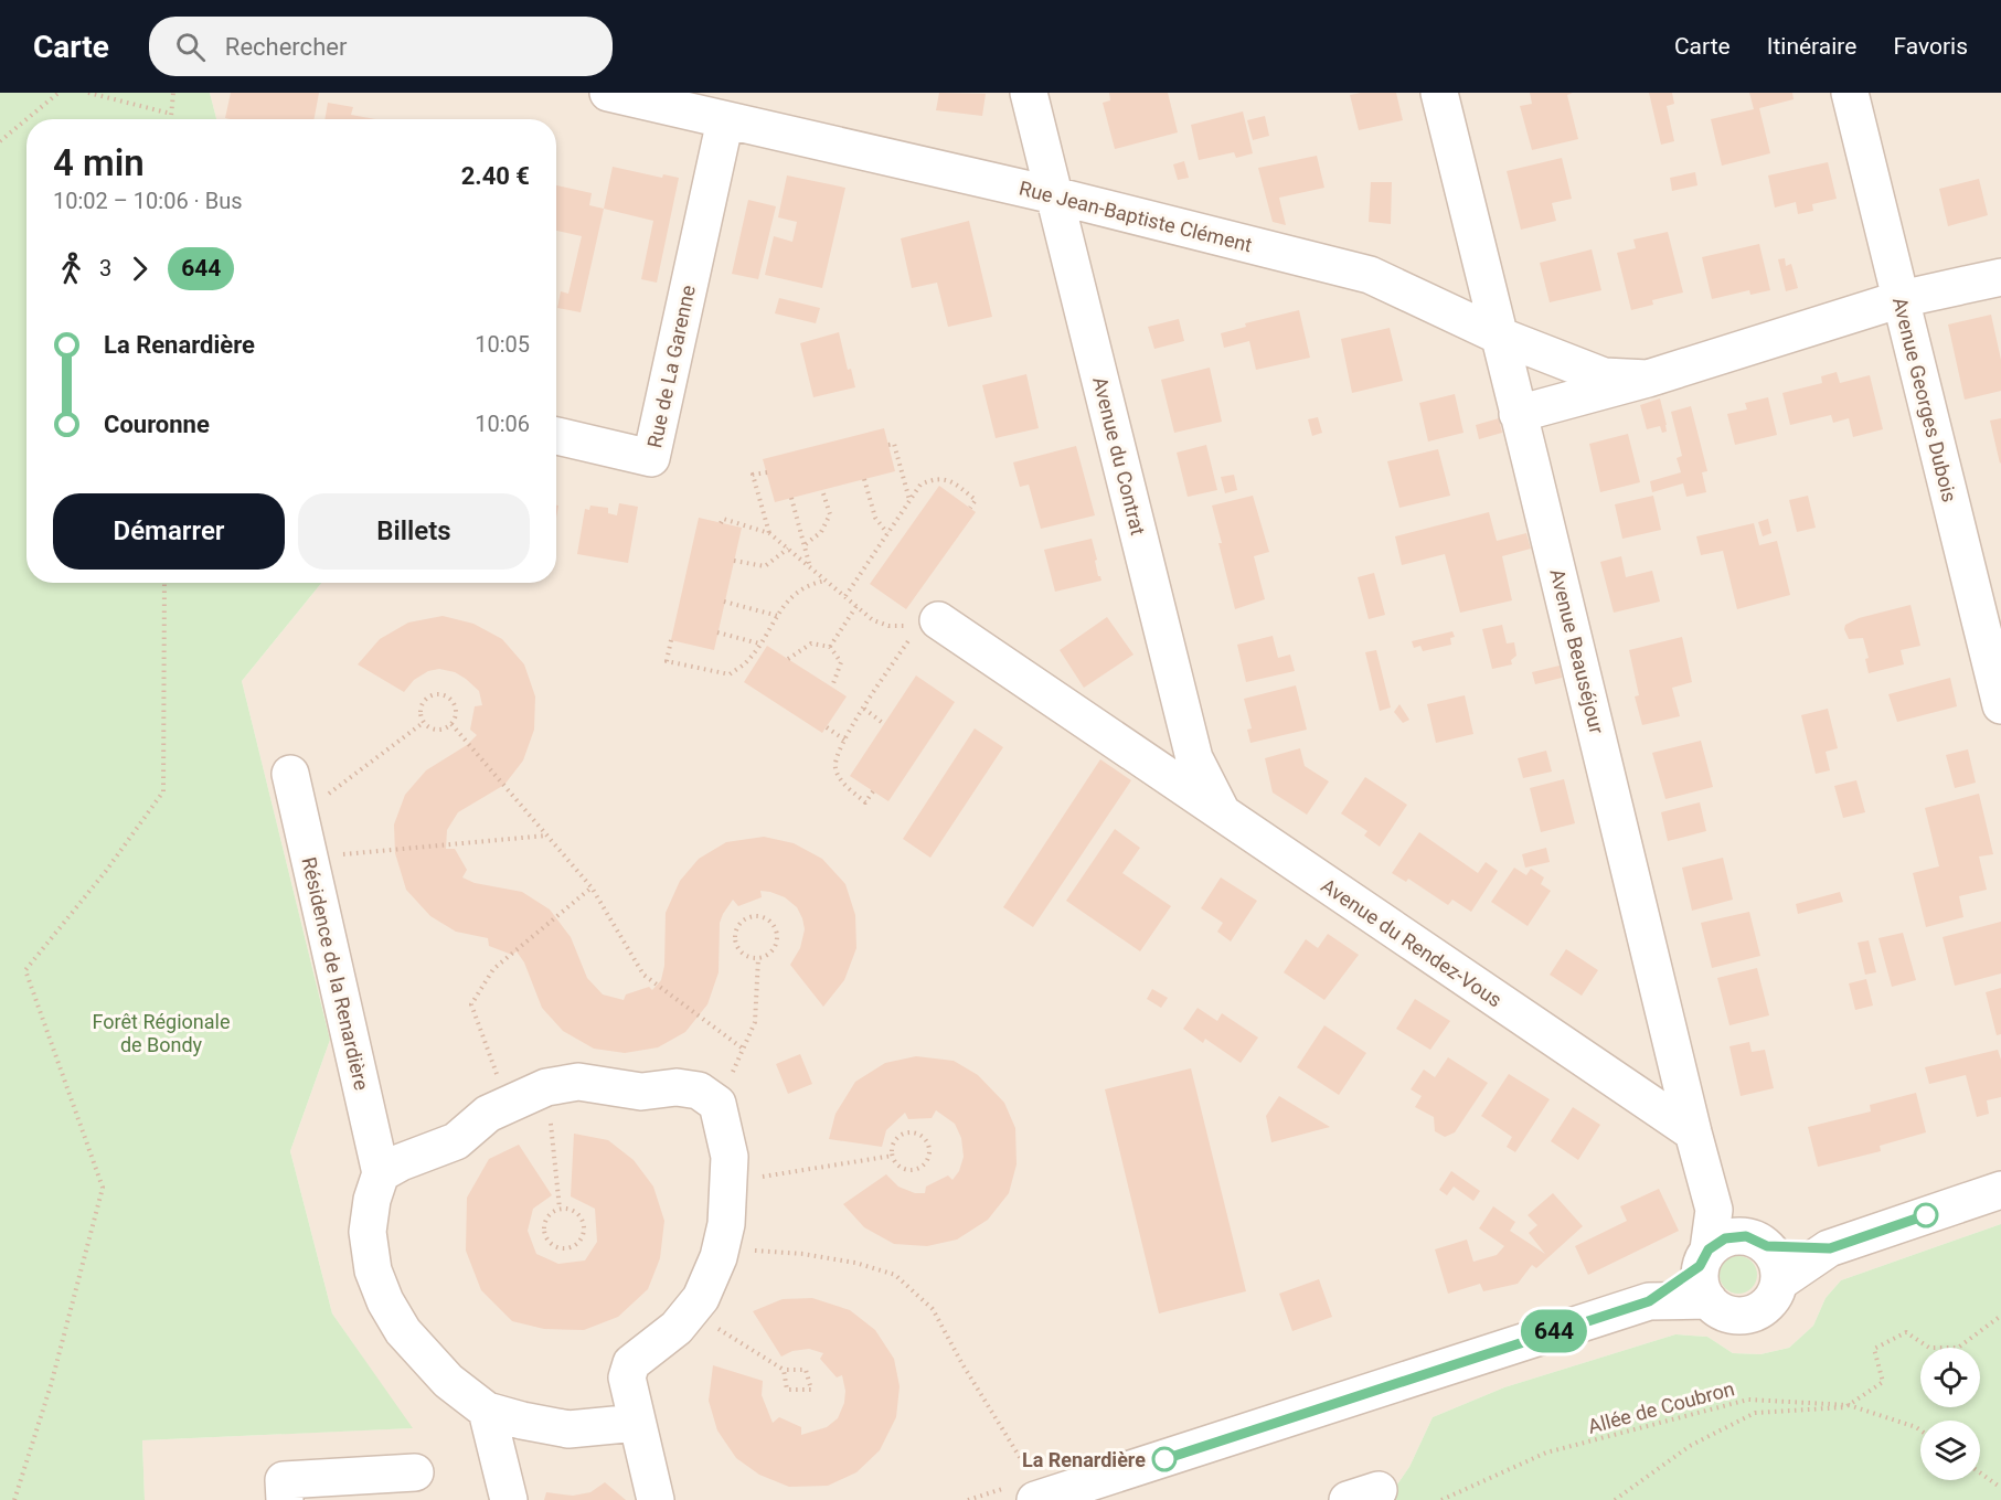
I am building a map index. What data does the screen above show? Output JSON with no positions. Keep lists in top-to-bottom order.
{
  "streets": {
    "street": [
      "Rue Jean-Baptiste Clément",
      "Rue de La Garenne",
      "Avenue Georges Dubois",
      "Avenue du Contrat",
      "Avenue Beauséjour",
      "Avenue du Rendez-Vous",
      "Résidence de la Renardière"
    ],
    "path": ["Allée de Coubron"]
  },
  "crossings": [
    ["Rue Jean-Baptiste Clément", "Rue de La Garenne"],
    ["Rue Jean-Baptiste Clément", "Avenue Georges Dubois"],
    ["Rue Jean-Baptiste Clément", "Avenue du Contrat"],
    ["Rue Jean-Baptiste Clément", "Avenue Beauséjour"],
    ["Avenue du Contrat", "Avenue du Rendez-Vous"],
    ["Avenue Beauséjour", "Avenue du Rendez-Vous"]
  ],
  "parks": ["Forêt Régionale de Bondy"],
  "places": ["La Renardière"],
  "lines": ["bus line 644"],
  "page": {
    "header": "Carte",
    "search": "Rechercher",
    "nav": ["Carte", "Itinéraire", "Favoris"],
    "on_map": "644",
    "heading": ["4 min", "10:02 – 10:06 · Bus", "2.40 €"],
    "legs": ["3", "644"],
    "list": [
      {
        "name": "La Renardière",
        "value": "10:05"
      },
      {
        "name": "Couronne",
        "value": "10:06"
      }
    ],
    "buttons": ["Démarrer", "Billets"]
  }
}
